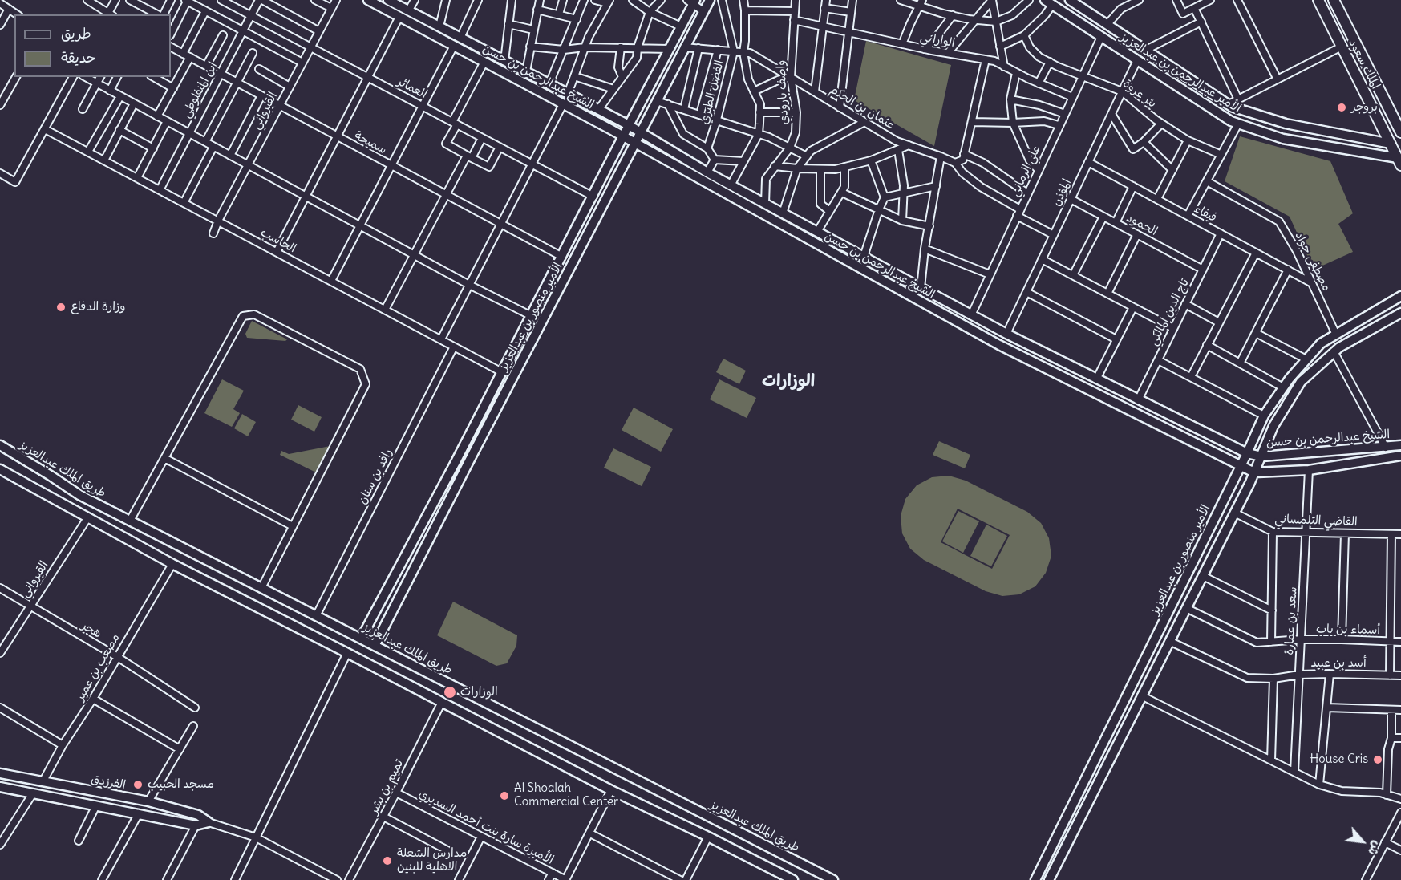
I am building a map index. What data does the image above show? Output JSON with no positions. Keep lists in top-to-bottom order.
{
  "streets": {
    "main road": ["الملك سعود"],
    "street": [
      "الواراني",
      "الأمير عبدالرحمن بن عبدالعزيز",
      "الشيخ عبدالرحمن بن حسن",
      "العمائر",
      "ابن المنفلوطي",
      "الفضل الطبري",
      "واصف بارودي",
      "بئر عروة",
      "عثمان بن الحكم",
      "القيرواني",
      "سميحة",
      "علي الرماني",
      "المؤذن",
      "فيفاء",
      "الحمود",
      "الحاسب",
      "مصطفى جواد",
      "تاج الدين المالكي",
      "الأمير منصور بن عبدالعزيز",
      "طريق الملك عبدالعزيز",
      "رافد بن سنان",
      "القاضي التلمساني",
      "سعد بن عمارة",
      "هجر",
      "أسماء بن باب",
      "أسد بن عبيد",
      "مصعب بن عمير",
      "الفرزدق",
      "تميم بن بشر",
      "الأميرة سارة بنت أحمد السديري"
    ]
  },
  "crossings": [
    ["الواراني", "واصف بارودي"],
    ["الواراني", "علي الرماني"],
    ["الملك سعود", "الأمير عبدالرحمن بن عبدالعزيز"],
    ["الأمير عبدالرحمن بن عبدالعزيز", "علي الرماني"],
    ["الأمير عبدالرحمن بن عبدالعزيز", "المؤذن"],
    ["الشيخ عبدالرحمن بن حسن", "واصف بارودي"],
    ["الشيخ عبدالرحمن بن حسن", "علي الرماني"],
    ["الشيخ عبدالرحمن بن حسن", "المؤذن"],
    ["الشيخ عبدالرحمن بن حسن", "تاج الدين المالكي"],
    ["الشيخ عبدالرحمن بن حسن", "الأمير منصور بن عبدالعزيز"],
    ["الشيخ عبدالرحمن بن حسن", "سعد بن عمارة"],
    ["العمائر", "ابن المنفلوطي"],
    ["العمائر", "القيرواني"],
    ["العمائر", "الأمير منصور بن عبدالعزيز"],
    ["ابن المنفلوطي", "سميحة"],
    ["ابن المنفلوطي", "الحاسب"],
    ["الفضل الطبري", "عثمان بن الحكم"],
    ["واصف بارودي", "عثمان بن الحكم"],
    ["بئر عروة", "علي الرماني"],
    ["بئر عروة", "المؤذن"],
    ["عثمان بن الحكم", "علي الرماني"],
    ["عثمان بن الحكم", "الأمير منصور بن عبدالعزيز"],
    ["القيرواني", "سميحة"],
    ["القيرواني", "الحاسب"],
    ["القيرواني", "هجر"],
    ["سميحة", "الأمير منصور بن عبدالعزيز"],
    ["المؤذن", "فيفاء"],
    ["المؤذن", "الحمود"],
    ["فيفاء", "مصطفى جواد"],
    ["فيفاء", "تاج الدين المالكي"],
    ["الحمود", "تاج الدين المالكي"],
    ["الحاسب", "الأمير منصور بن عبدالعزيز"],
    ["الحاسب", "رافد بن سنان"],
    ["مصطفى جواد", "الأمير منصور بن عبدالعزيز"],
    ["الأمير منصور بن عبدالعزيز", "طريق الملك عبدالعزيز"],
    ["طريق الملك عبدالعزيز", "رافد بن سنان"],
    ["القاضي التلمساني", "سعد بن عمارة"],
    ["سعد بن عمارة", "أسماء بن باب"],
    ["سعد بن عمارة", "أسد بن عبيد"],
    ["هجر", "مصعب بن عمير"],
    ["مصعب بن عمير", "الفرزدق"],
    ["تميم بن بشر", "الأميرة سارة بنت أحمد السديري"]
  ],
  "districts": ["الوزارات"],
  "places": [
    "بروجر",
    "وزارة الدفاع",
    "الوزارات",
    "House Cris",
    "مسجد الحبيب",
    "Al Shoalah Commercial Center",
    "مدارس الشعلة الاهلية للبنين"
  ],
  "legend": ["طريق", "حديقة"],
  "north": "bottom right"
}
